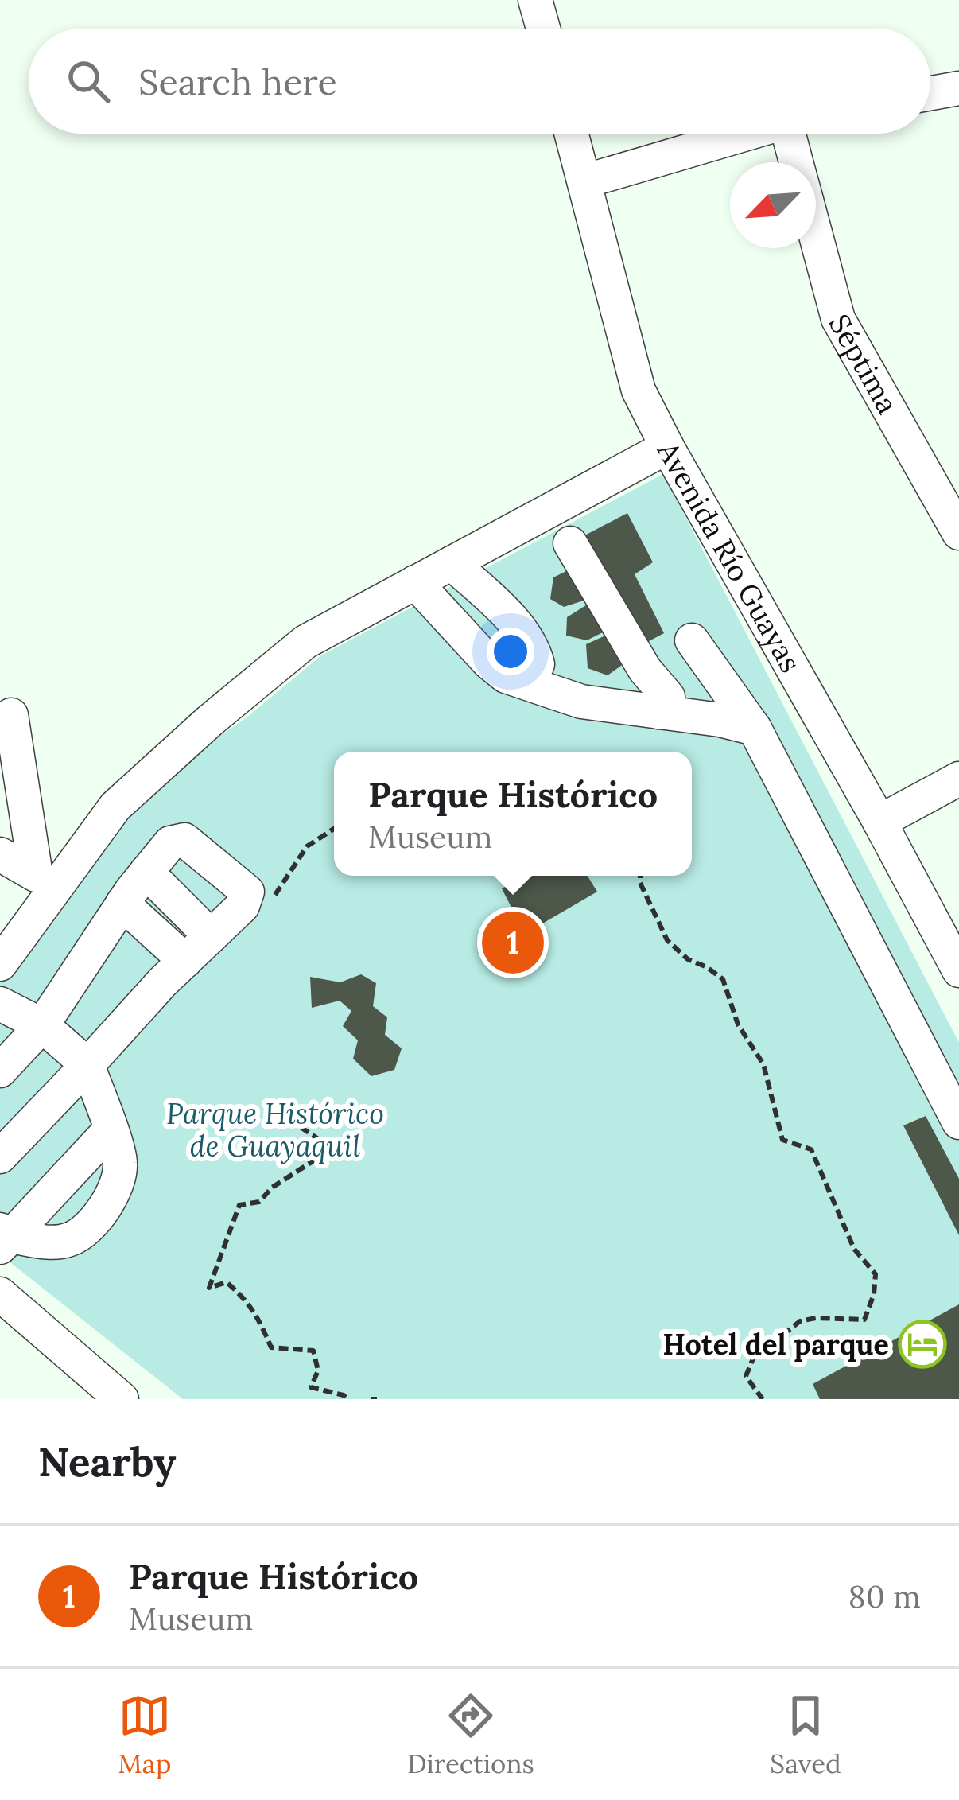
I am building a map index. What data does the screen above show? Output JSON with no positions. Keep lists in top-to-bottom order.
{
  "streets": {
    "street": ["Séptima", "Avenida Río Guayas"]
  },
  "parks": ["Parque Histórico de Guayaquil"],
  "places": {
    "hotel": ["Hotel del parque"]
  },
  "north": "bottom left",
  "page": {
    "search": "Search here",
    "popup": ["Parque Histórico", "Museum"],
    "pins": "1",
    "heading": "Nearby",
    "list": [
      {
        "mark": "1",
        "name": "Parque Histórico",
        "note": "Museum",
        "value": "80 m"
      }
    ],
    "nav": ["Map", "Directions", "Saved"]
  }
}
